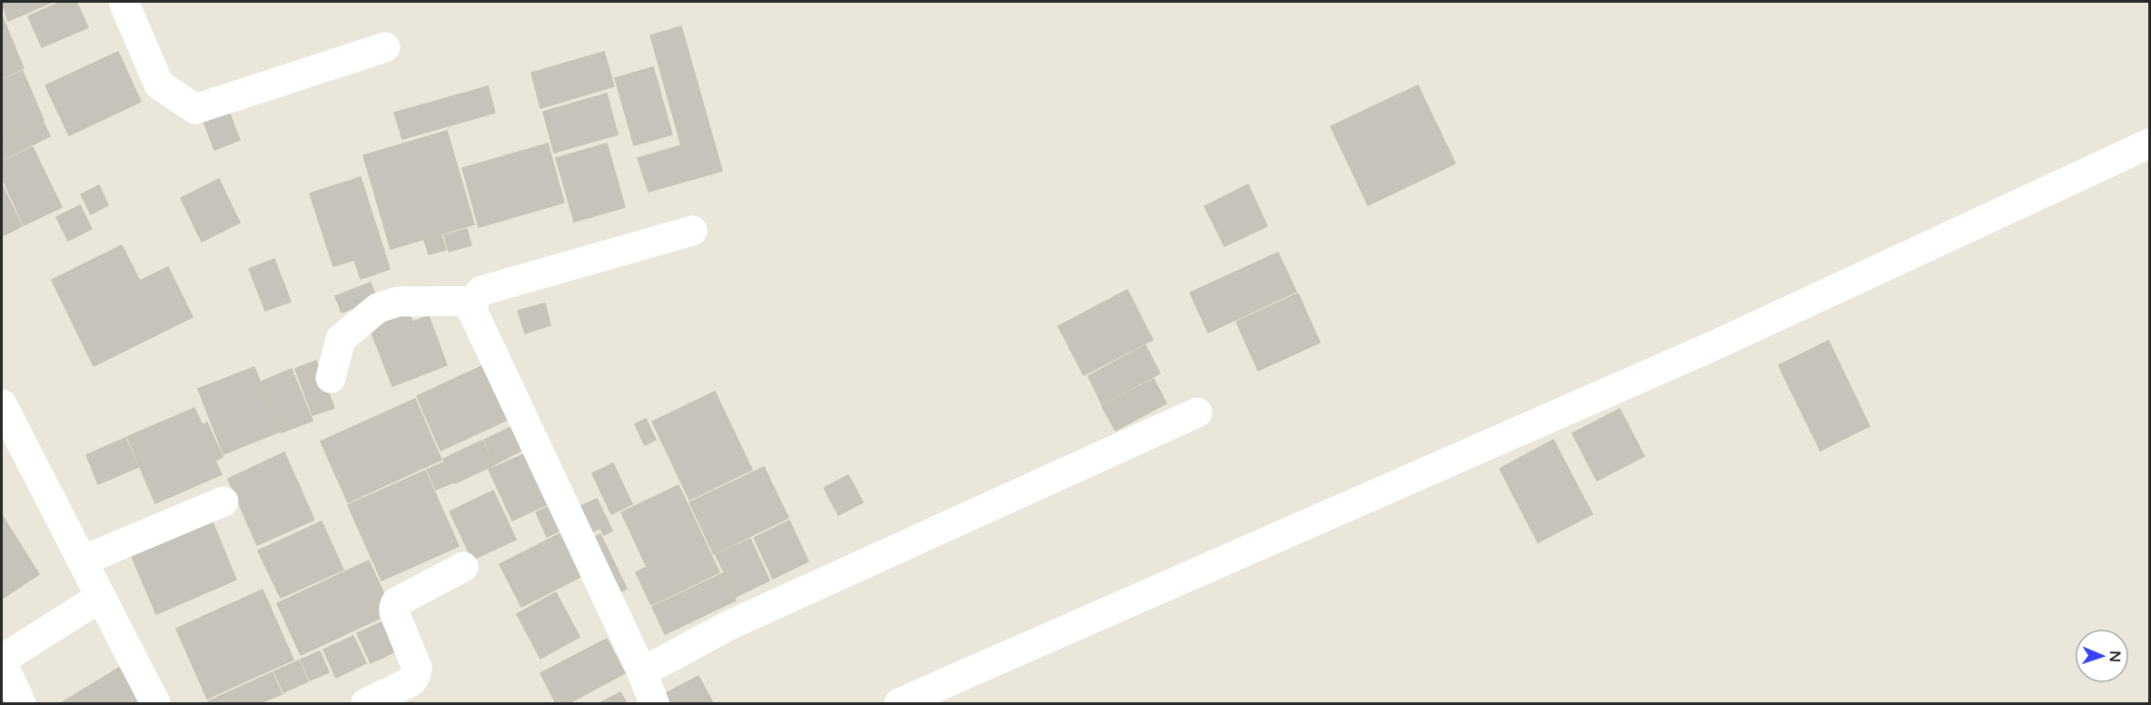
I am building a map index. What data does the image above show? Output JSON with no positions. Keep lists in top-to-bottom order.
{
  "north": "right"
}
